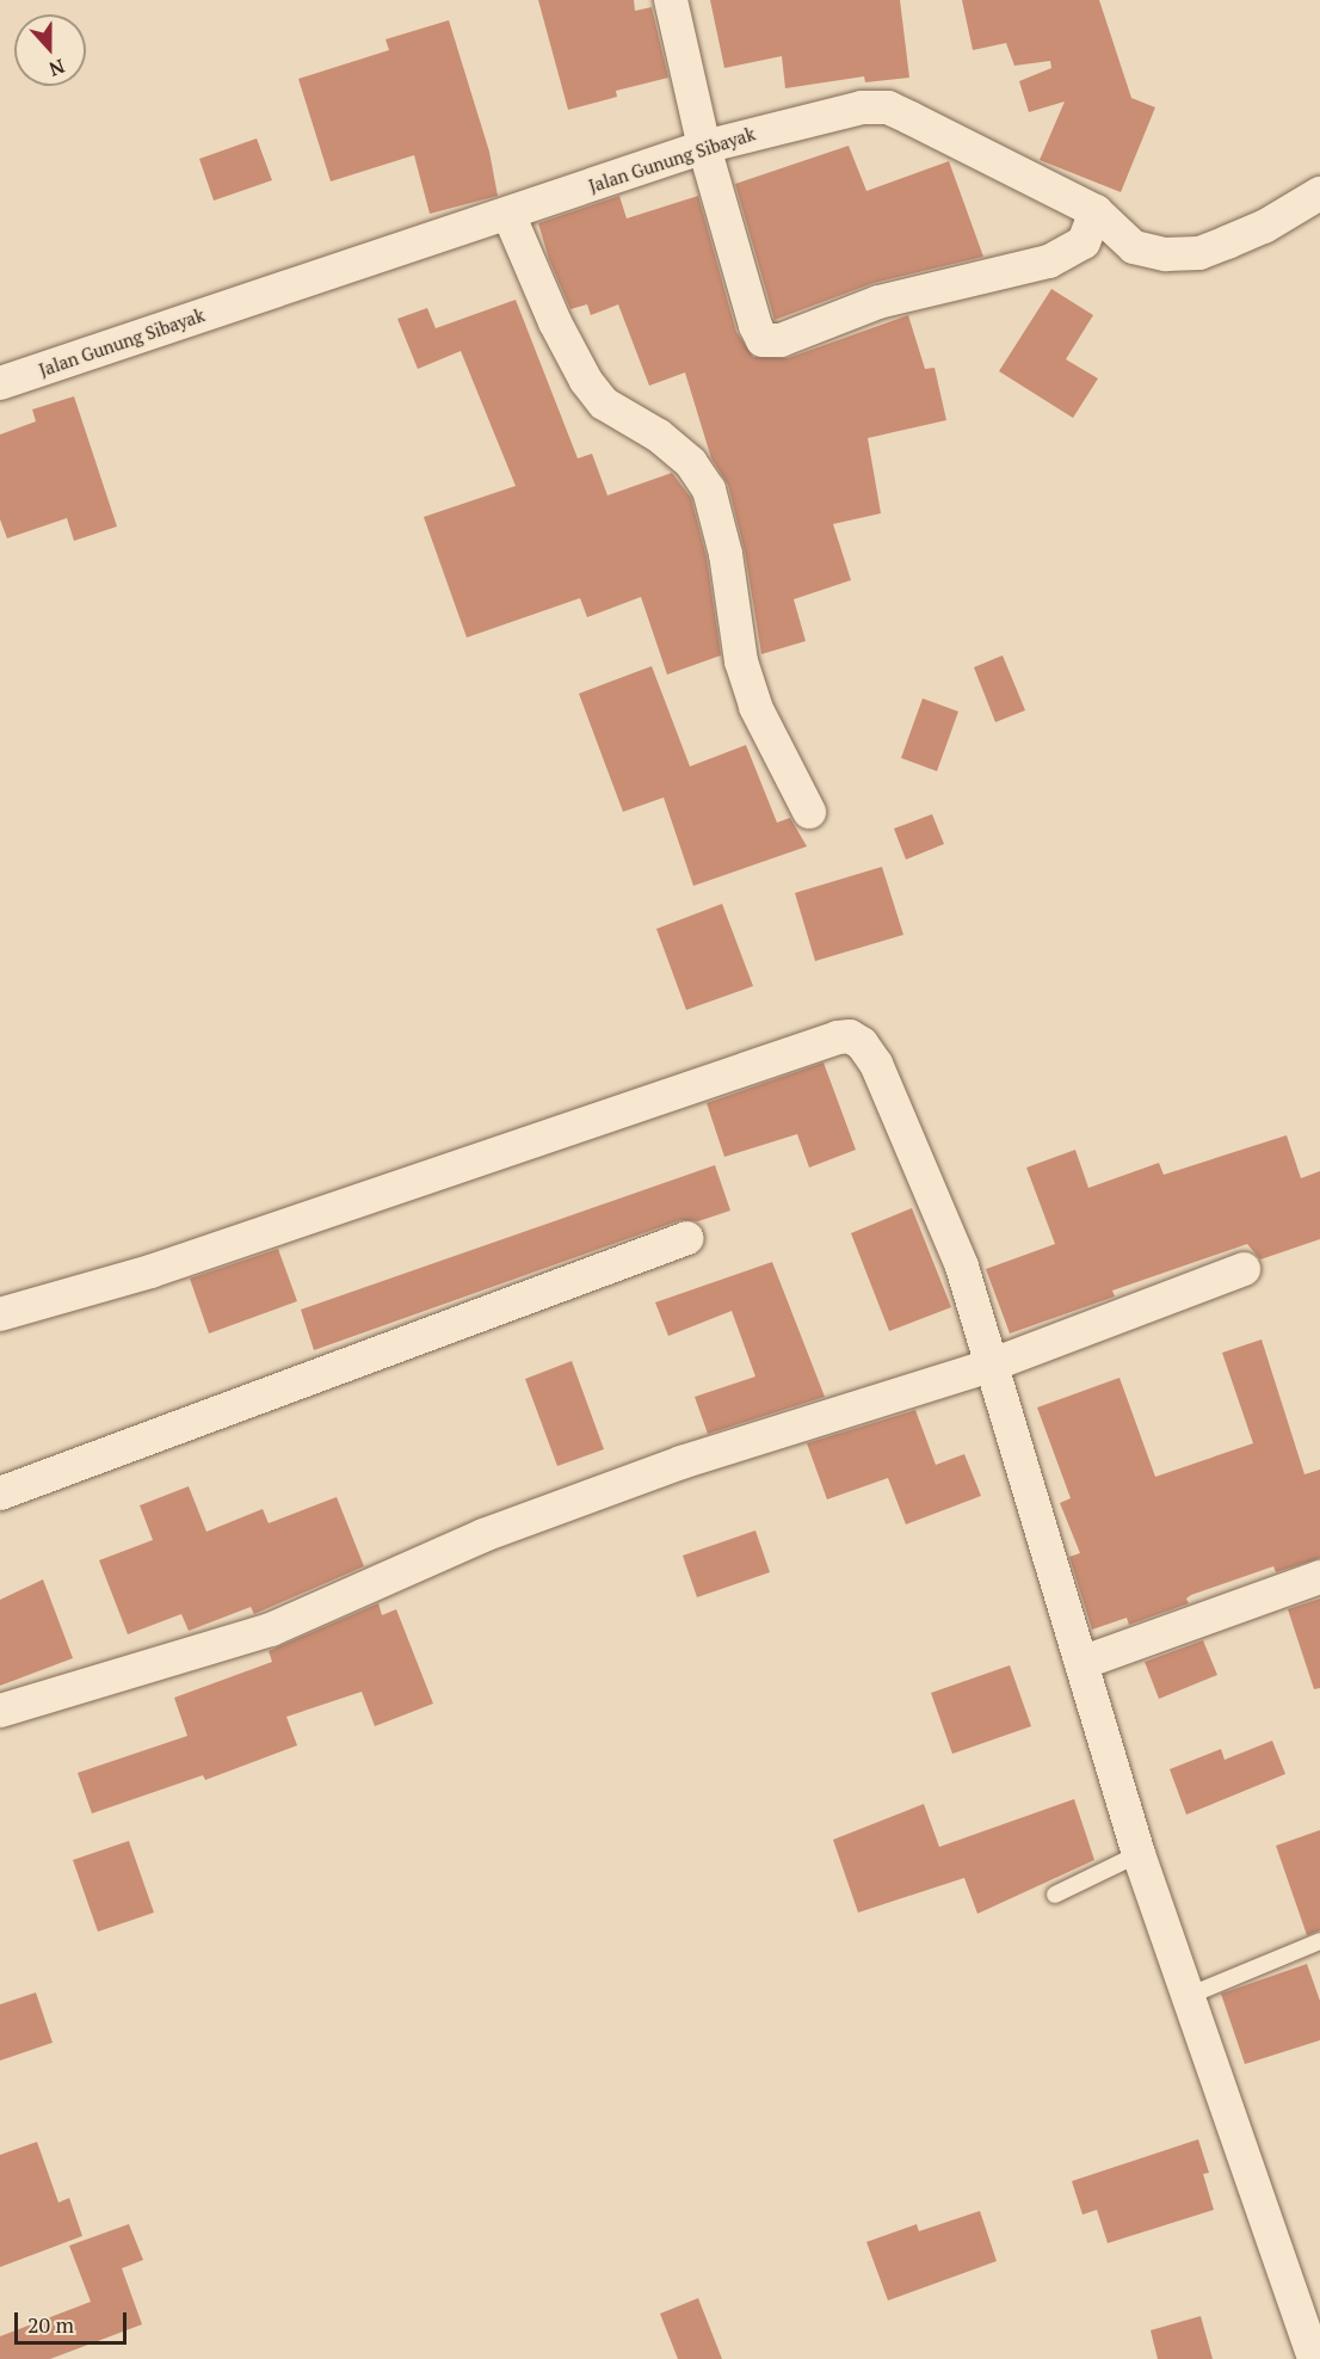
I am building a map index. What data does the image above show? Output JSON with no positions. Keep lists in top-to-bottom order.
{
  "streets": {
    "street": ["Jalan Gunung Sibayak"]
  },
  "scale_bar": "20 m",
  "north": "bottom"
}
